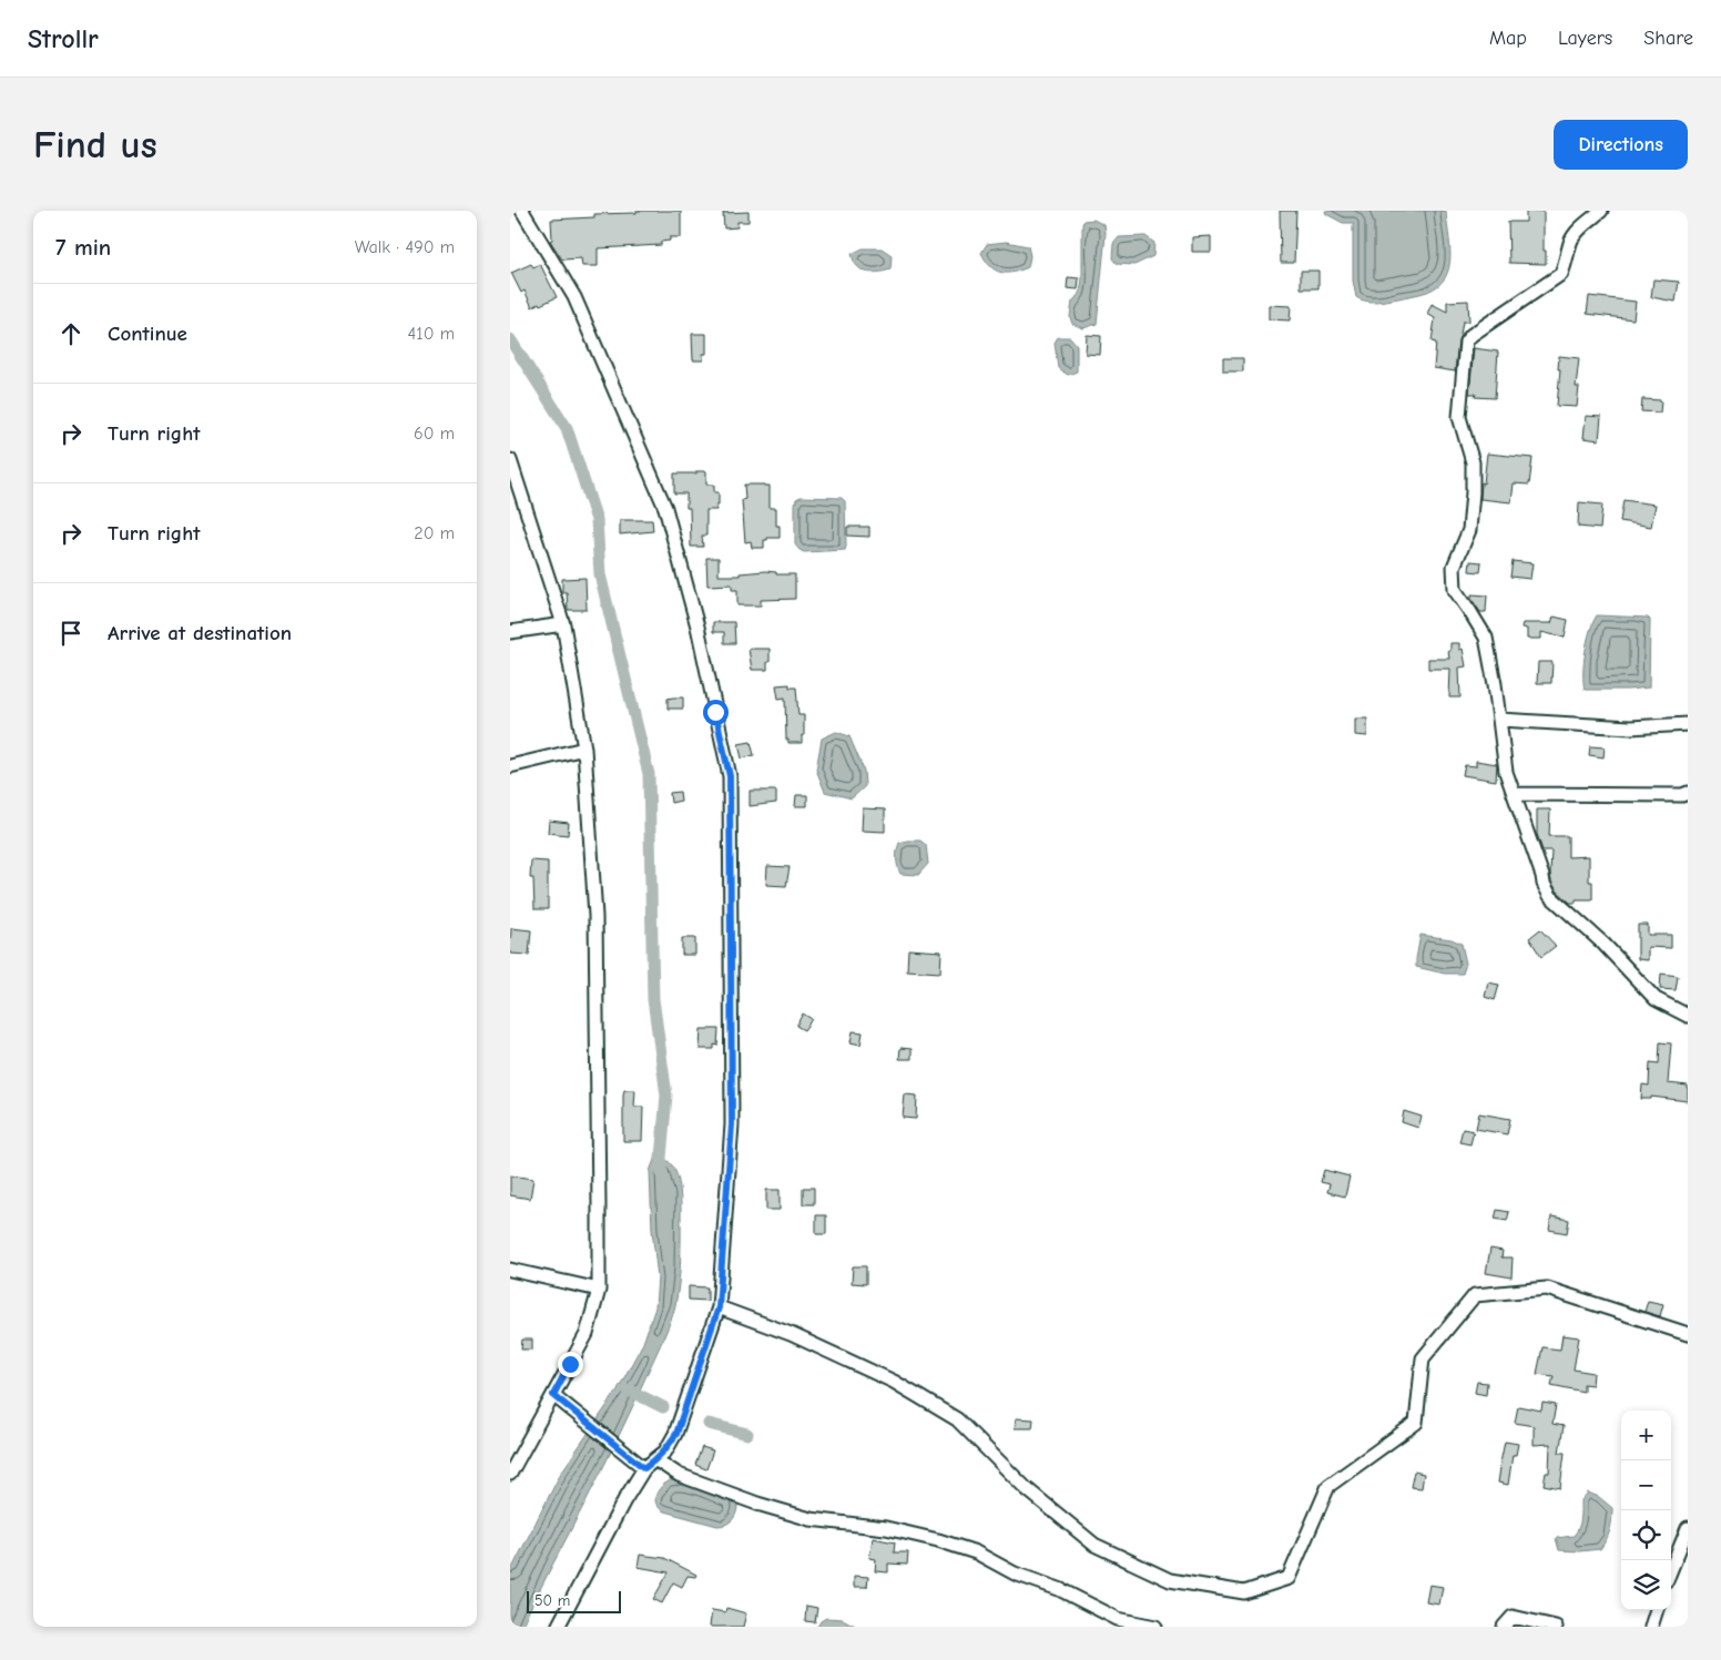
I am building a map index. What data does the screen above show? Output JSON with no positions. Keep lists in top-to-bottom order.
{
  "scale_bar": "50 m",
  "page": {
    "header": "Strollr",
    "nav": ["Map", "Layers", "Share"],
    "buttons": "Directions",
    "title": "Find us",
    "heading": ["7 min", "Walk · 490 m"],
    "list": [
      ["Continue", "410 m"],
      ["Turn right", "60 m"],
      ["Turn right", "20 m"],
      "Arrive at destination"
    ],
    "map_buttons": ["+", "−"],
    "scale": "50 m"
  }
}
